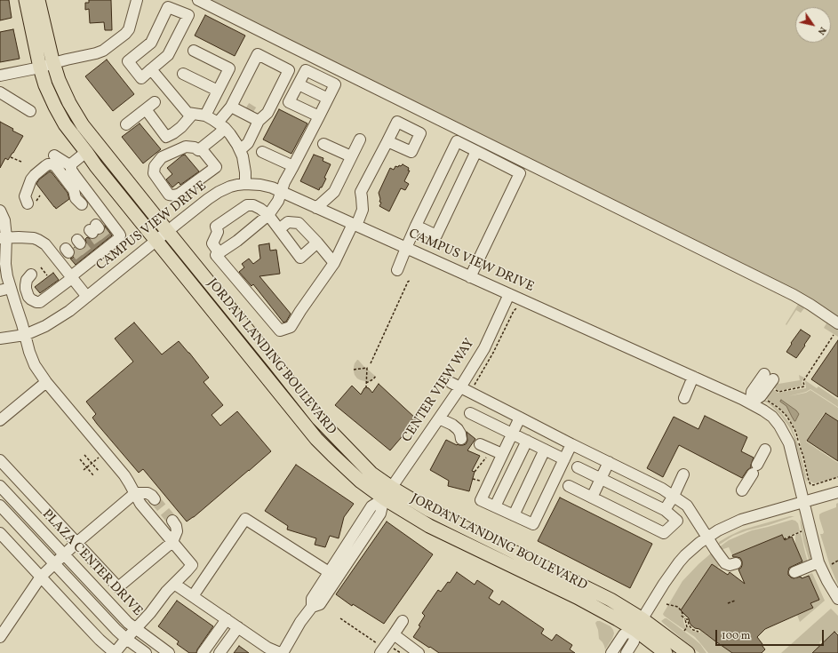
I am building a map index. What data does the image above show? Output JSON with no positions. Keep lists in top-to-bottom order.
{
  "streets": {
    "main road": ["JORDAN LANDING BOULEVARD"],
    "street": ["CAMPUS VIEW DRIVE", "CENTER VIEW WAY", "PLAZA CENTER DRIVE"]
  },
  "crossings": [
    ["CAMPUS VIEW DRIVE", "JORDAN LANDING BOULEVARD"],
    ["CAMPUS VIEW DRIVE", "CENTER VIEW WAY"],
    ["JORDAN LANDING BOULEVARD", "CENTER VIEW WAY"]
  ],
  "scale_bar": "100 m",
  "north": "bottom right"
}
